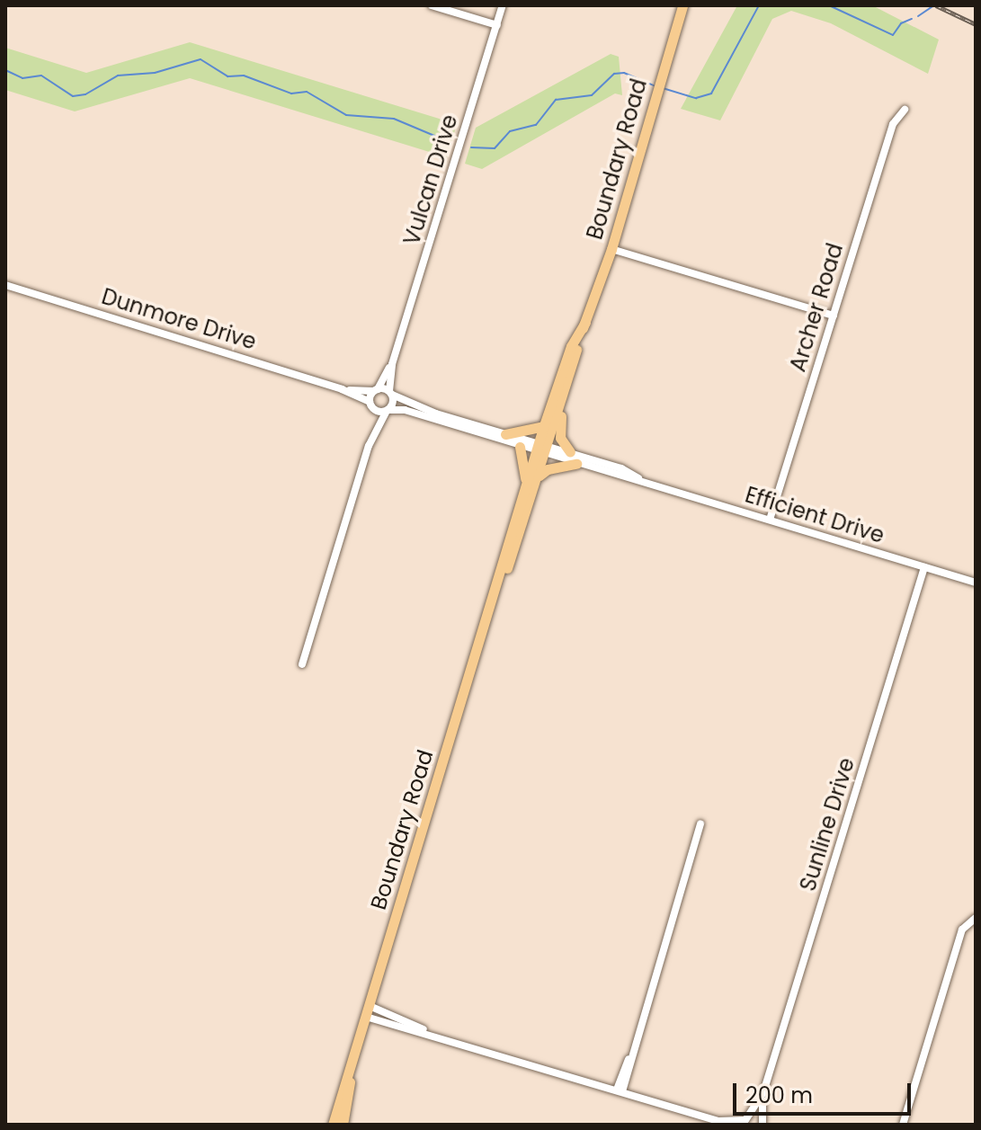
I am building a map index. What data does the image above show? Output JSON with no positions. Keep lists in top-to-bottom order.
{
  "streets": {
    "main road": ["Boundary Road"],
    "street": [
      "Vulcan Drive",
      "Archer Road",
      "Dunmore Drive",
      "Efficient Drive",
      "Sunline Drive"
    ]
  },
  "crossings": [
    ["Boundary Road", "Efficient Drive"],
    ["Vulcan Drive", "Dunmore Drive"],
    ["Archer Road", "Efficient Drive"],
    ["Efficient Drive", "Sunline Drive"]
  ],
  "scale_bar": "200 m"
}
